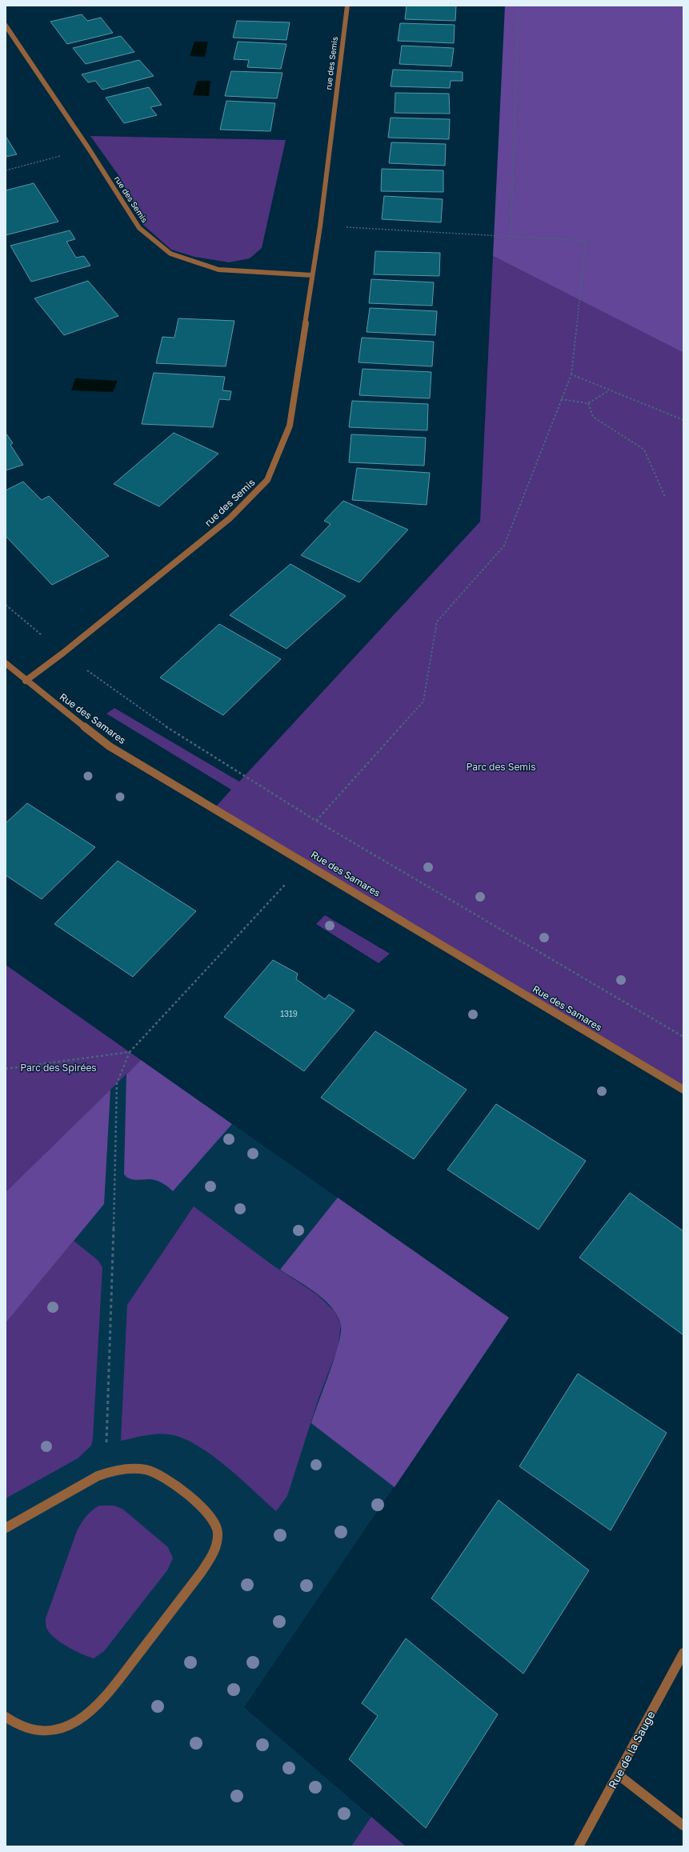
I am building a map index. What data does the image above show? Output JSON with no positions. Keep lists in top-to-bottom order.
{
  "streets": {
    "street": ["rue des Semis", "Rue des Samares", "Rue de la Sauge"]
  },
  "crossings": [
    ["rue des Semis", "Rue des Samares"]
  ],
  "parks": ["Parc des Semis", "Parc des Spirées"],
  "house_numbers": ["1319"]
}
